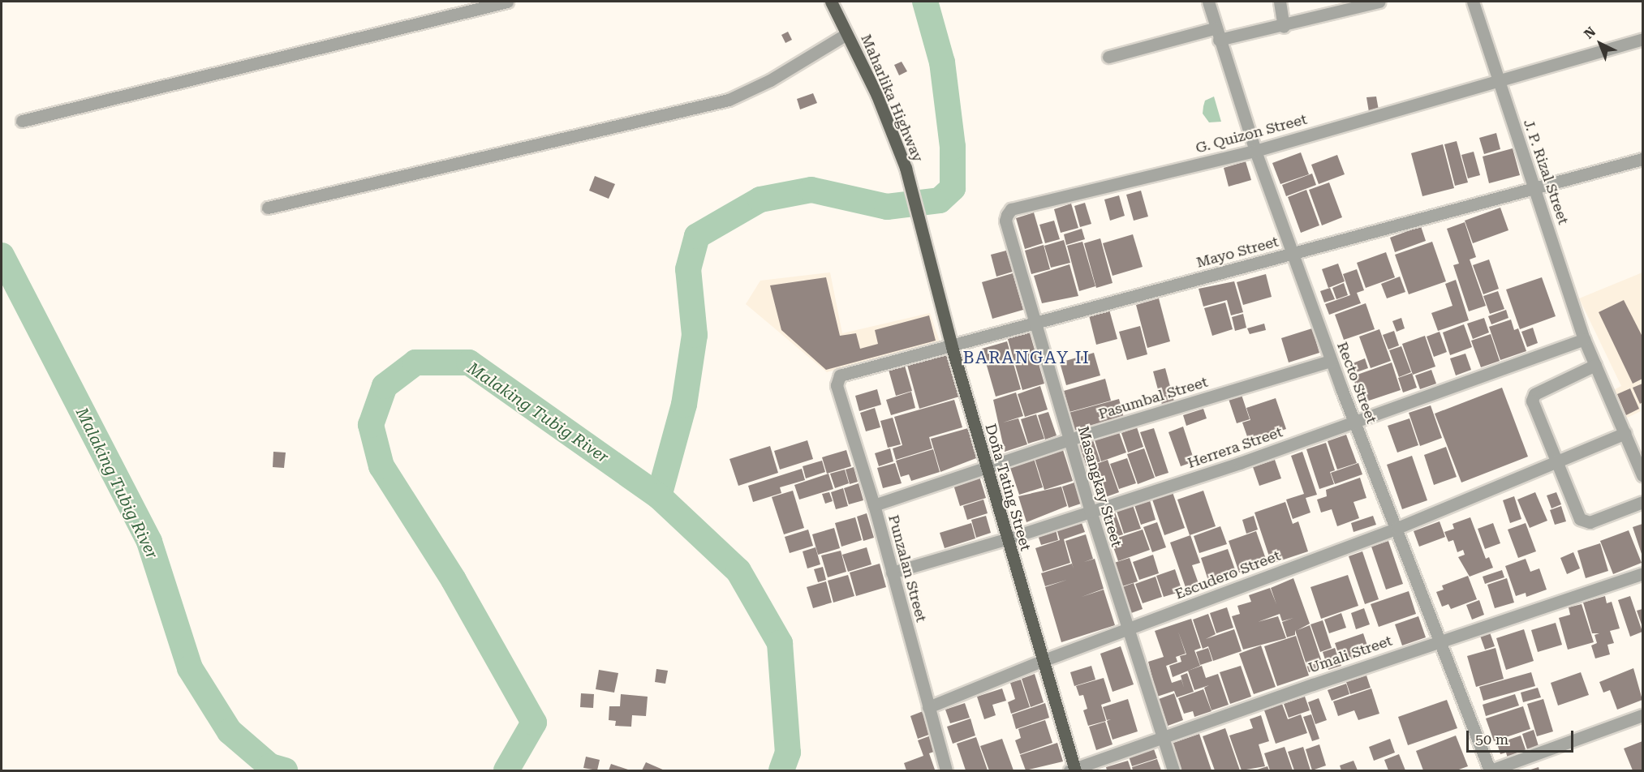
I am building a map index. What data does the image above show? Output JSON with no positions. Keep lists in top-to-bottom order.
{
  "streets": {
    "main road": ["Maharlika Highway", "Doña Tating Street"],
    "street": [
      "G. Quizon Street",
      "J. P. Rizal Street",
      "Mayo Street",
      "Recto Street",
      "Pasumbal Street",
      "Herrera Street",
      "Masangkay Street",
      "Punzalan Street",
      "Escudero Street",
      "Umali Street"
    ]
  },
  "crossings": [
    ["Maharlika Highway", "Doña Tating Street"],
    ["G. Quizon Street", "J. P. Rizal Street"],
    ["G. Quizon Street", "Recto Street"],
    ["G. Quizon Street", "Masangkay Street"],
    ["J. P. Rizal Street", "Mayo Street"],
    ["J. P. Rizal Street", "Herrera Street"],
    ["J. P. Rizal Street", "Escudero Street"],
    ["Mayo Street", "Recto Street"],
    ["Mayo Street", "Masangkay Street"],
    ["Mayo Street", "Doña Tating Street"],
    ["Mayo Street", "Punzalan Street"],
    ["Recto Street", "Pasumbal Street"],
    ["Recto Street", "Herrera Street"],
    ["Recto Street", "Escudero Street"],
    ["Recto Street", "Umali Street"],
    ["Pasumbal Street", "Masangkay Street"],
    ["Pasumbal Street", "Doña Tating Street"],
    ["Pasumbal Street", "Punzalan Street"],
    ["Herrera Street", "Masangkay Street"],
    ["Herrera Street", "Doña Tating Street"],
    ["Herrera Street", "Punzalan Street"],
    ["Masangkay Street", "Escudero Street"],
    ["Masangkay Street", "Umali Street"],
    ["Doña Tating Street", "Escudero Street"],
    ["Doña Tating Street", "Umali Street"],
    ["Punzalan Street", "Escudero Street"]
  ],
  "districts": ["BARANGAY II"],
  "water": ["Malaking Tubig River"],
  "scale_bar": "50 m",
  "north": "top left"
}
